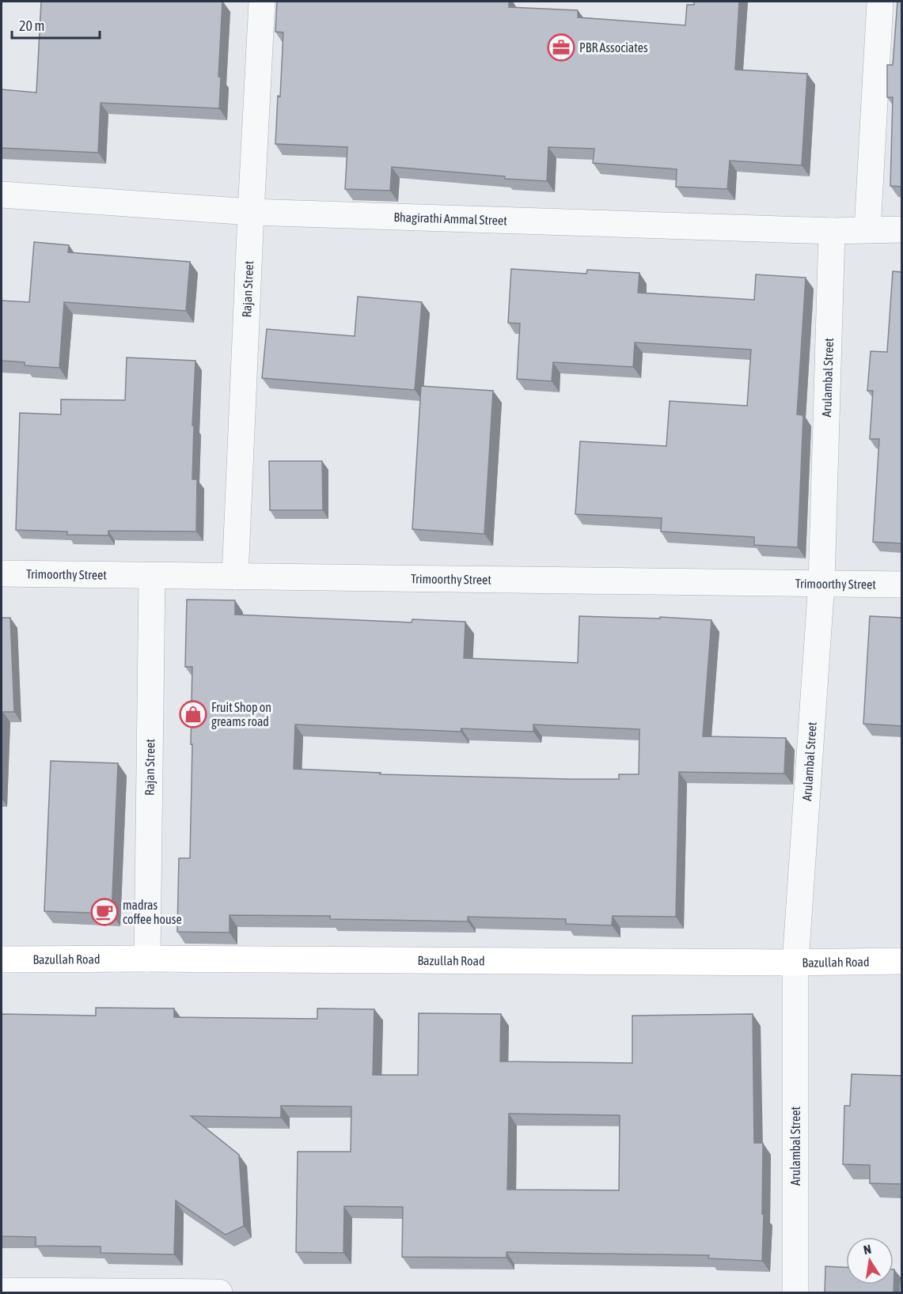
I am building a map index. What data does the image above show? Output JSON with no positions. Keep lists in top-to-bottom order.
{
  "streets": {
    "main road": ["Bazullah Road"],
    "street": [
      "Bhagirathi Ammal Street",
      "Rajan Street",
      "Arulambal Street",
      "Trimoorthy Street"
    ]
  },
  "crossings": [
    ["Bhagirathi Ammal Street", "Rajan Street"],
    ["Bhagirathi Ammal Street", "Arulambal Street"],
    ["Rajan Street", "Trimoorthy Street"],
    ["Rajan Street", "Bazullah Road"],
    ["Arulambal Street", "Trimoorthy Street"],
    ["Arulambal Street", "Bazullah Road"]
  ],
  "places": {
    "office": ["PBR Associates"],
    "shop": ["Fruit Shop on greams road"],
    "cafe": ["madras coffee house"]
  },
  "scale_bar": "20 m",
  "north": "top"
}
